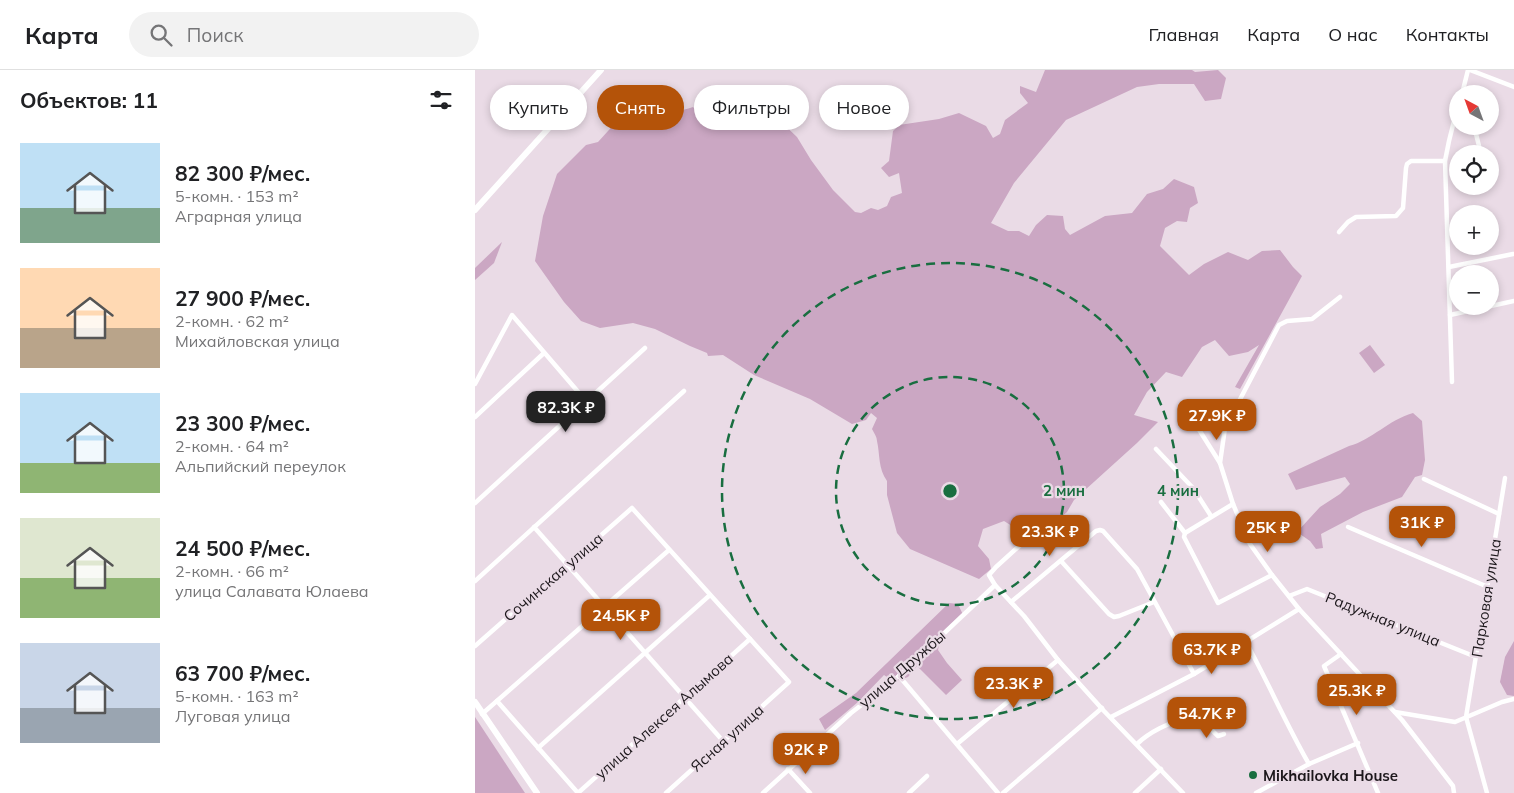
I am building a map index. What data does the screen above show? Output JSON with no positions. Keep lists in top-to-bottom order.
{
  "streets": {
    "street": [
      "Сочинская улица",
      "Парковая улица",
      "Радужная улица",
      "улица Дружбы",
      "улица Алексея Алымова",
      "Ясная улица"
    ]
  },
  "crossings": [
    ["Парковая улица", "Радужная улица"],
    ["улица Алексея Алымова", "Ясная улица"]
  ],
  "places": ["Mikhailovka House"],
  "north": "top left",
  "page": {
    "header": "Карта",
    "search": "Поиск",
    "nav": [
      "Главная",
      "Карта",
      "О нас",
      "Контакты"
    ],
    "heading": "Объектов: 11",
    "map_buttons": ["+", "−"],
    "chip": [
      "Купить",
      "Снять",
      "Фильтры",
      "Новое"
    ],
    "list": [
      {
        "name": "82 300 ₽/мес.",
        "note": "5-комн. · 153 m² · Аграрная улица"
      },
      {
        "name": "27 900 ₽/мес.",
        "note": "2-комн. · 62 m² · Михайловская улица"
      },
      {
        "name": "23 300 ₽/мес.",
        "note": "2-комн. · 64 m² · Альпийский переулок"
      },
      {
        "name": "24 500 ₽/мес.",
        "note": "2-комн. · 66 m² · улица Салавата Юлаева"
      },
      {
        "name": "63 700 ₽/мес.",
        "note": "5-комн. · 163 m² · Луговая улица"
      }
    ],
    "price": [
      "82.3K ₽",
      "27.9K ₽",
      "31K ₽",
      "25K ₽",
      "23.3K ₽",
      "24.5K ₽",
      "63.7K ₽",
      "23.3K ₽",
      "25.3K ₽",
      "54.7K ₽",
      "92K ₽"
    ]
  },
  "rings": ["2 мин", "4 мин"]
}
